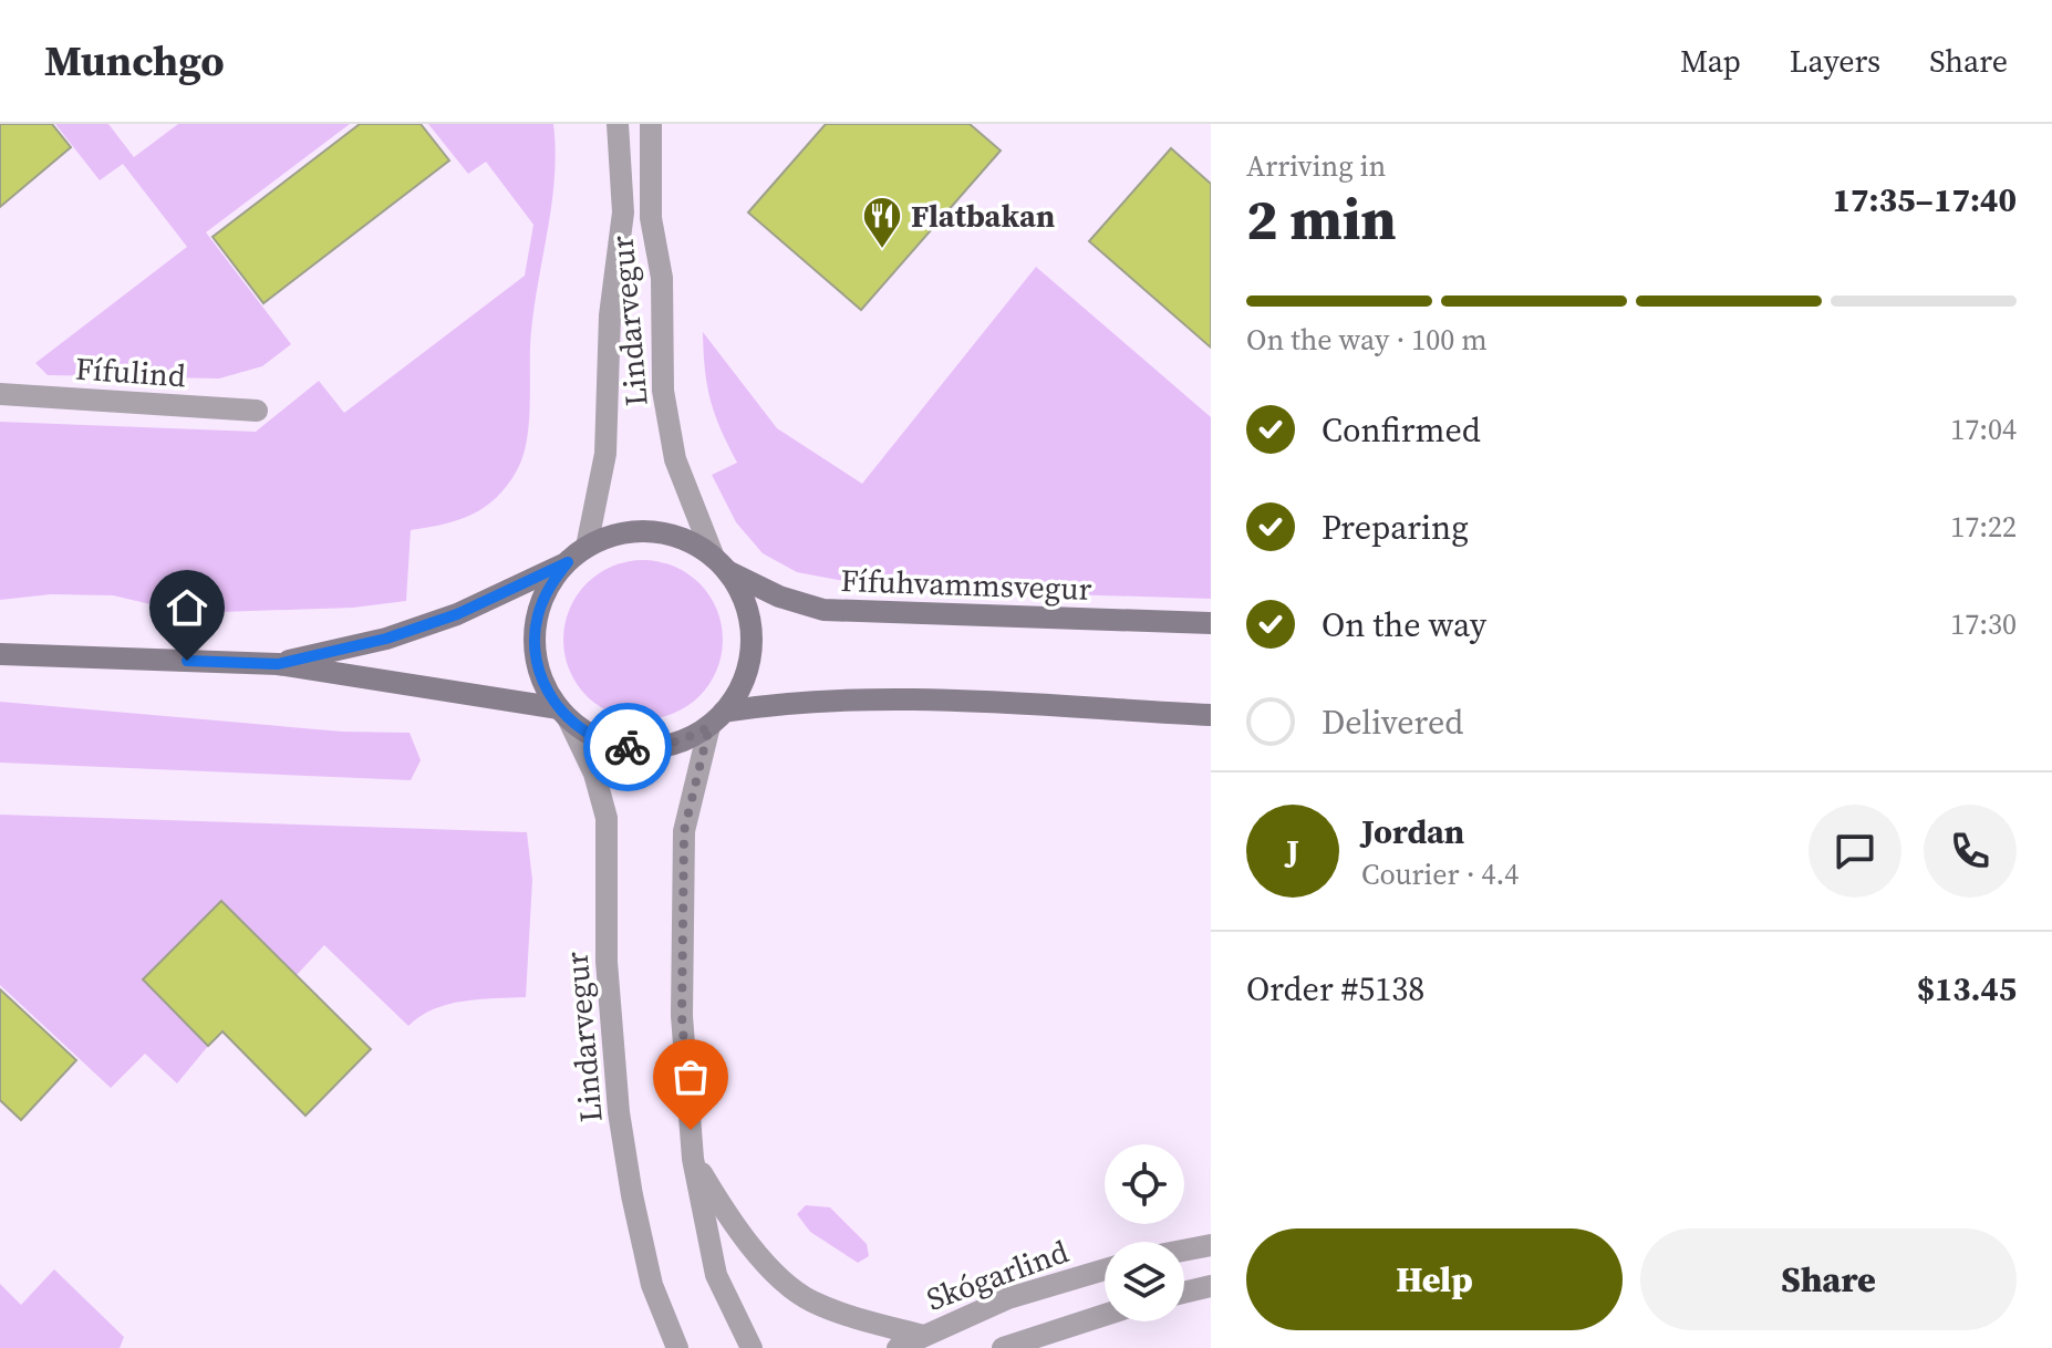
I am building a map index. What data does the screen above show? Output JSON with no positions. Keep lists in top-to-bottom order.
{
  "streets": {
    "main road": ["Fífuhvammsvegur"],
    "street": ["Lindarvegur", "Fífulind", "Skógarlind"]
  },
  "crossings": [
    ["Lindarvegur", "Fífuhvammsvegur"]
  ],
  "places": {
    "restaurant": ["Flatbakan"]
  },
  "page": {
    "header": "Munchgo",
    "nav": ["Map", "Layers", "Share"],
    "heading": ["2 min", "Arriving in", "17:35–17:40"],
    "panel": [
      "Jordan",
      "Courier · 4.4",
      "Order #5138",
      "$13.45"
    ],
    "bar": "On the way · 100 m",
    "list": [
      ["Confirmed", "17:04"],
      ["Preparing", "17:22"],
      ["On the way", "17:30"],
      "Delivered"
    ],
    "round": "J",
    "buttons": ["Help", "Share"]
  }
}
